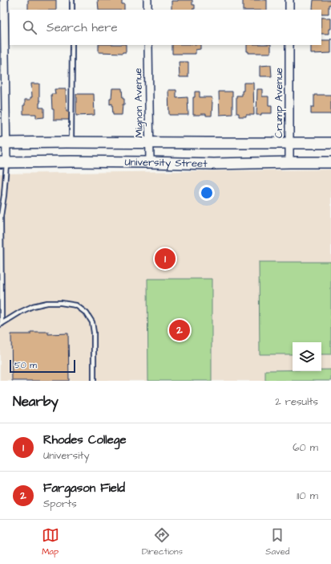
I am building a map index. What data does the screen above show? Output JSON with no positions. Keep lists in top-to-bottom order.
{
  "streets": {
    "main road": ["University Street"],
    "street": ["Mignon Avenue", "Crump Avenue"]
  },
  "crossings": [
    ["Mignon Avenue", "University Street"],
    ["Crump Avenue", "University Street"]
  ],
  "scale_bar": "50 m",
  "page": {
    "search": "Search here",
    "pins": ["1", "2"],
    "scale": "50 m",
    "heading": ["Nearby", "2 results"],
    "list": [
      {
        "mark": "1",
        "name": "Rhodes College",
        "note": "University",
        "value": "60 m"
      },
      {
        "mark": "2",
        "name": "Fargason Field",
        "note": "Sports",
        "value": "110 m"
      }
    ],
    "nav": ["Map", "Directions", "Saved"]
  }
}
